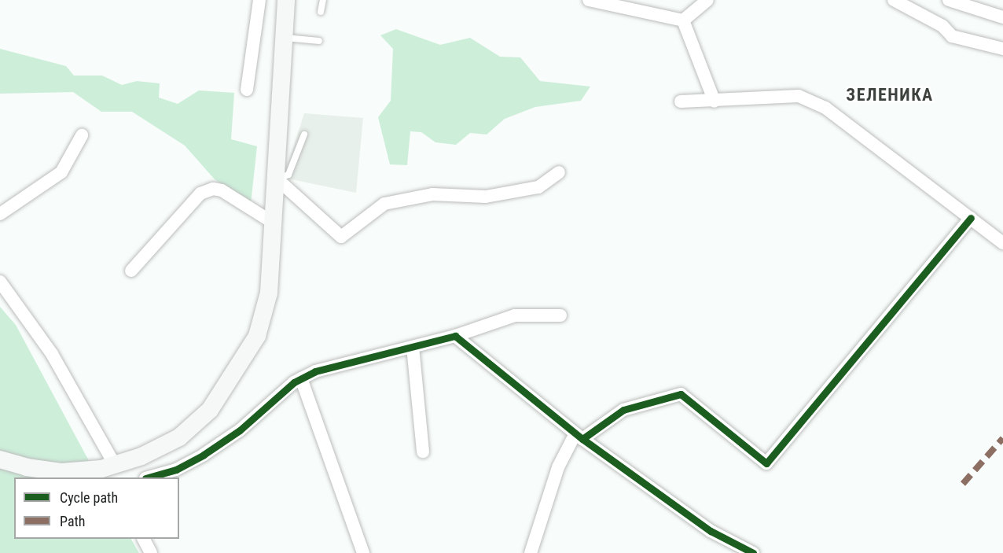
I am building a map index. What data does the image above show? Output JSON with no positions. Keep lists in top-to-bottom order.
{
  "districts": ["ЗЕЛЕНИКА"],
  "legend": ["Cycle path", "Path"]
}
